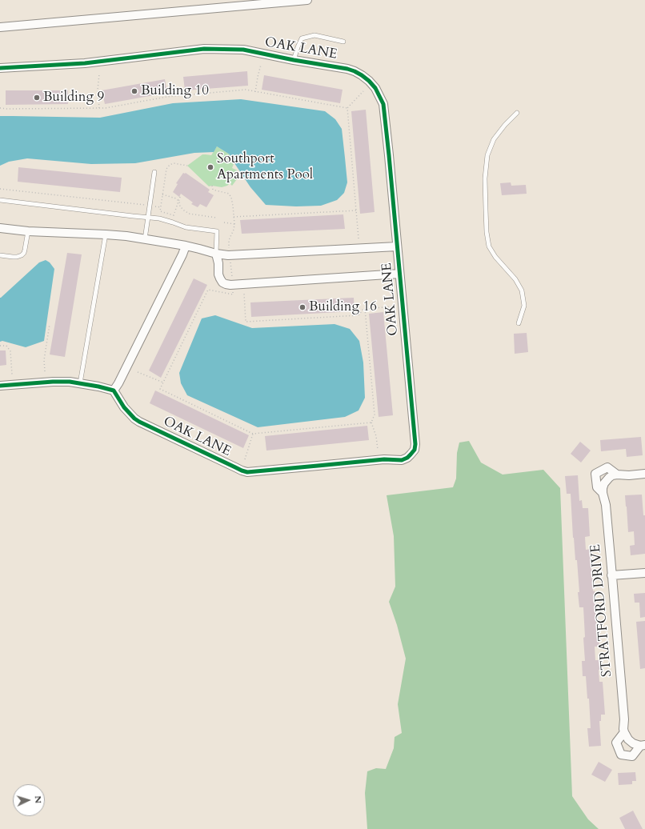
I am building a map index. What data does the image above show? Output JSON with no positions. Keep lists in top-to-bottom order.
{
  "streets": {
    "street": ["OAK LANE", "STRATFORD DRIVE"]
  },
  "places": [
    "Building 10",
    "Building 9",
    "Southport Apartments Pool",
    "Building 16"
  ],
  "north": "right"
}
